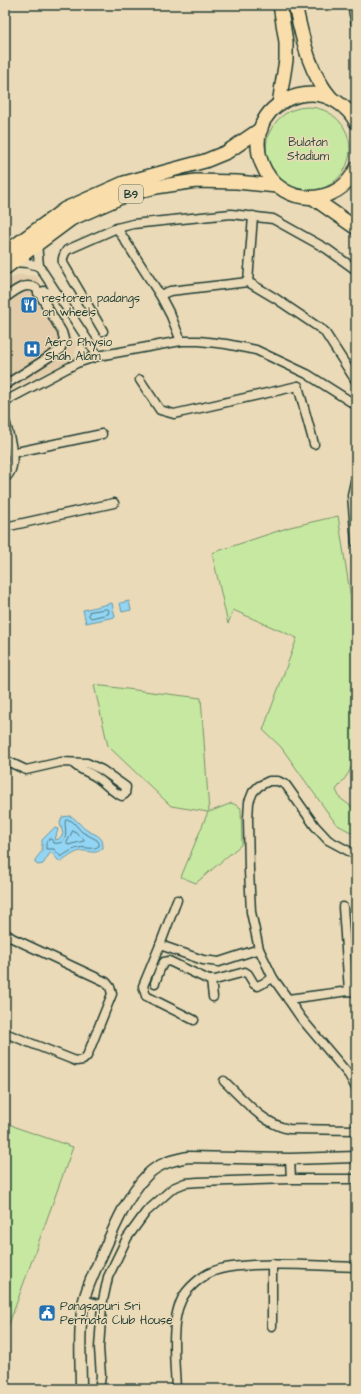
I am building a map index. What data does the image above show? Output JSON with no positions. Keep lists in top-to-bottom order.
{
  "streets": {
    "main road": ["B9"]
  },
  "parks": ["Bulatan Stadium"],
  "places": {
    "restaurant": ["restoren padangs on wheels"],
    "hospital": ["Aero Physio Shah Alam"],
    "public building": ["Pangsapuri Sri Permata Club House"]
  }
}
